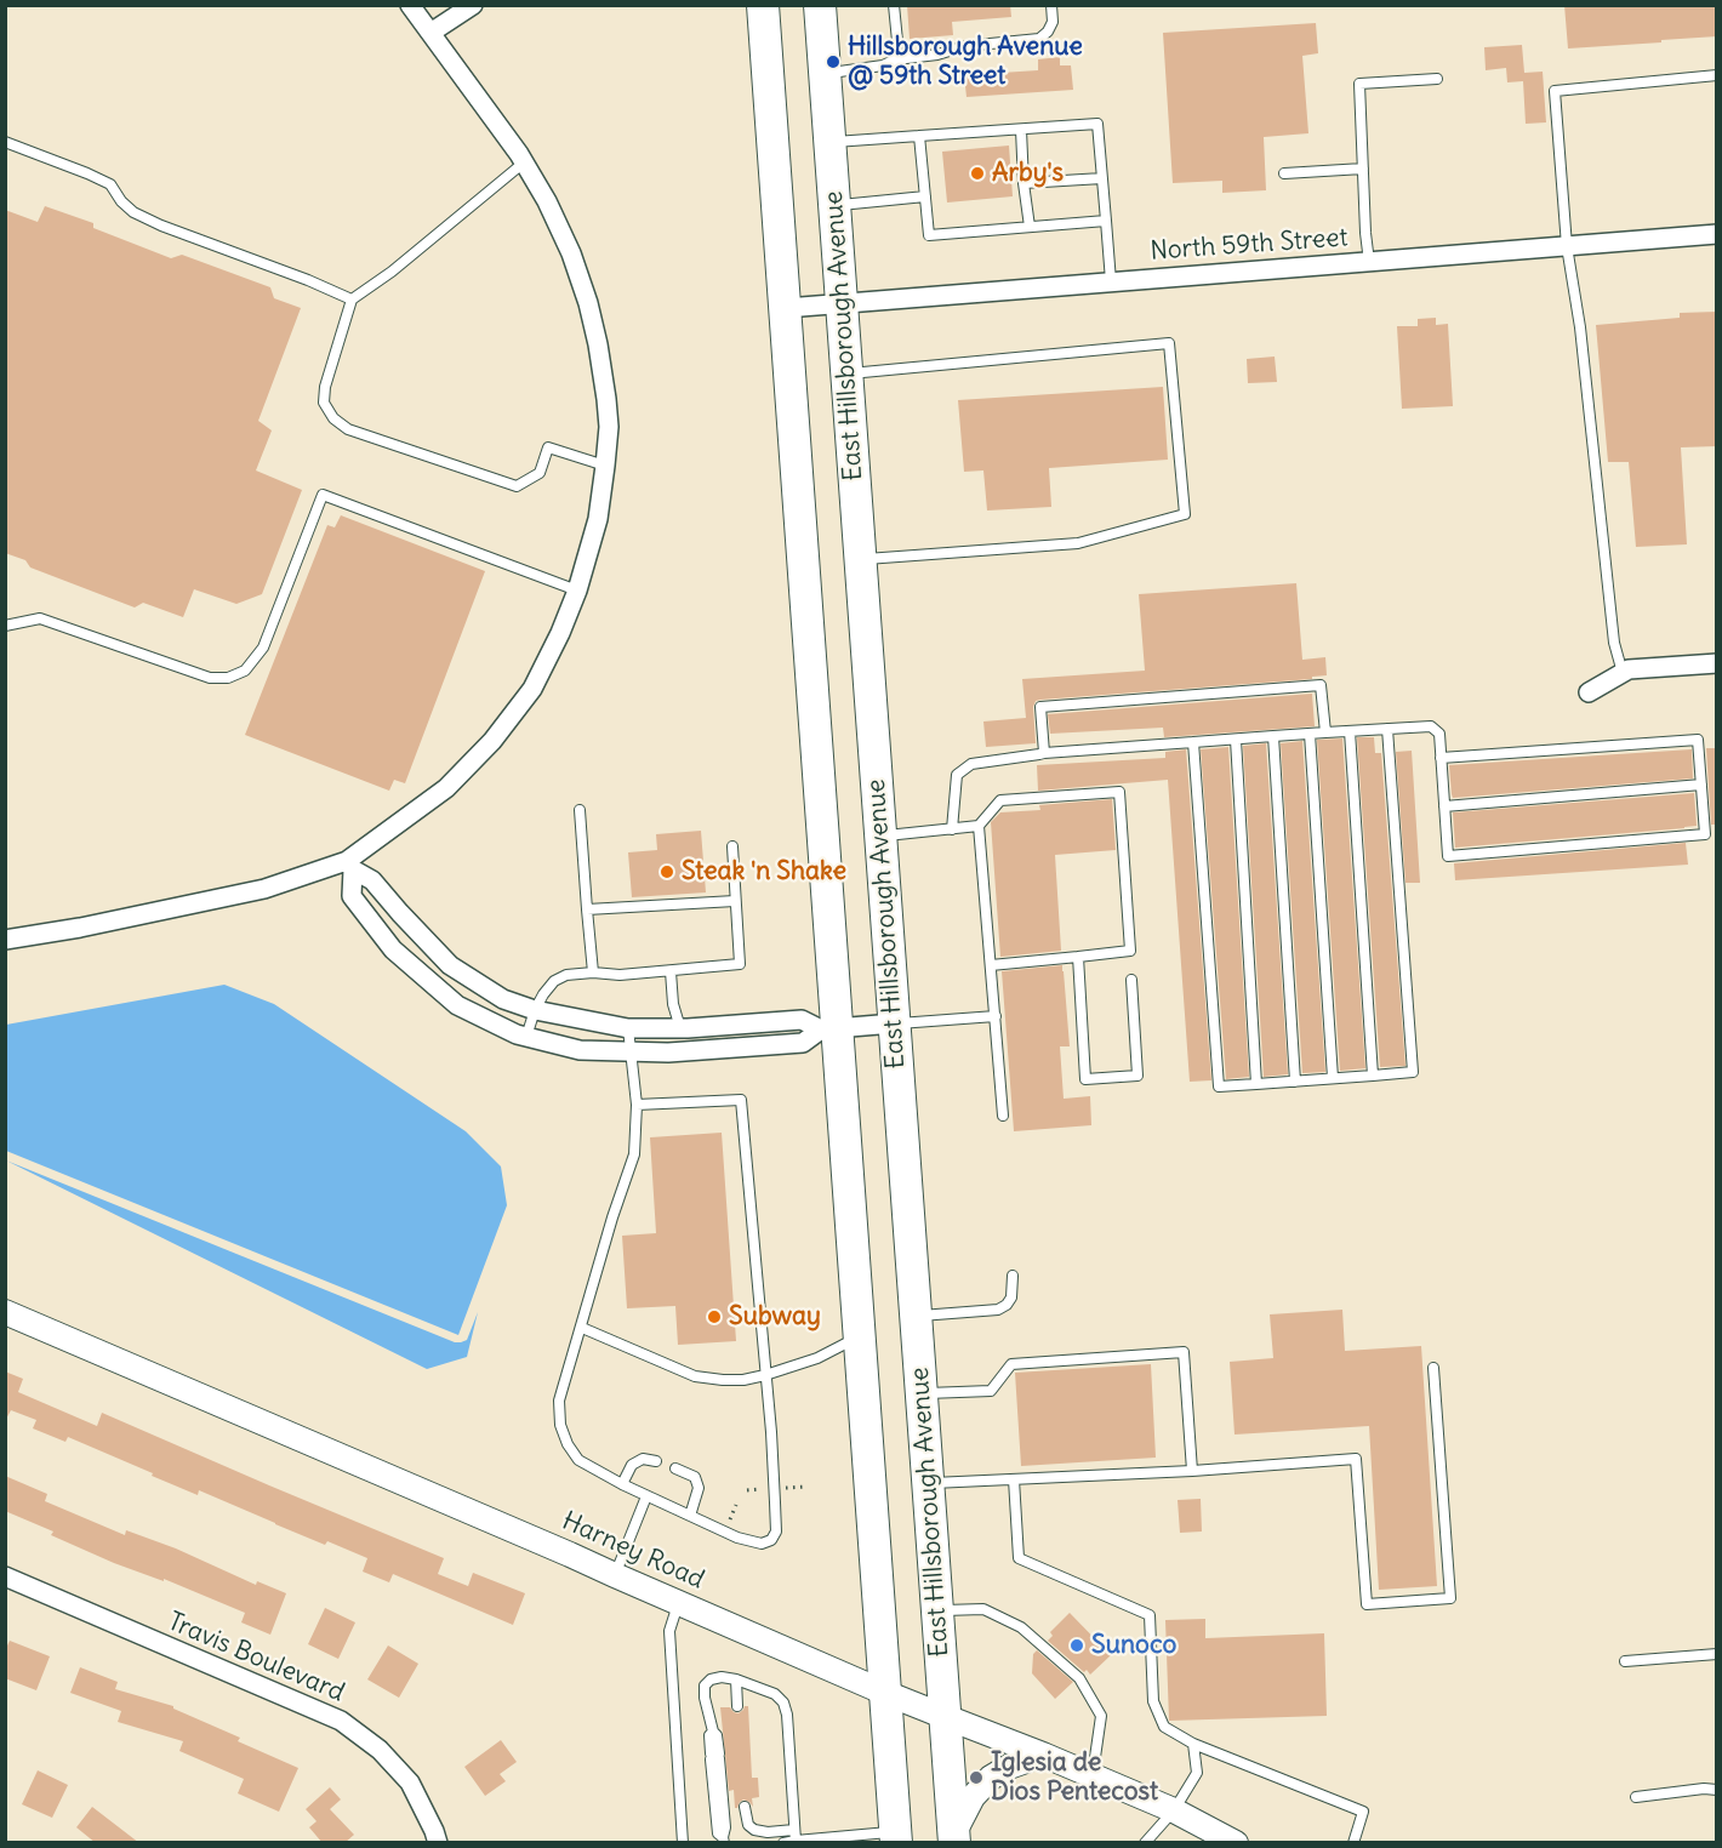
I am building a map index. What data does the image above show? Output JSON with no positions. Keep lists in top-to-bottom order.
{
  "streets": {
    "main road": ["East Hillsborough Avenue"],
    "street": ["North 59th Street", "Harney Road", "Travis Boulevard"]
  },
  "crossings": [
    ["North 59th Street", "East Hillsborough Avenue"],
    ["East Hillsborough Avenue", "Harney Road"]
  ],
  "places": [
    "Hillsborough Avenue @ 59th Street",
    "Arby's",
    "Steak 'n Shake",
    "Subway",
    "Sunoco",
    "Iglesia de Dios Pentecost"
  ]
}
